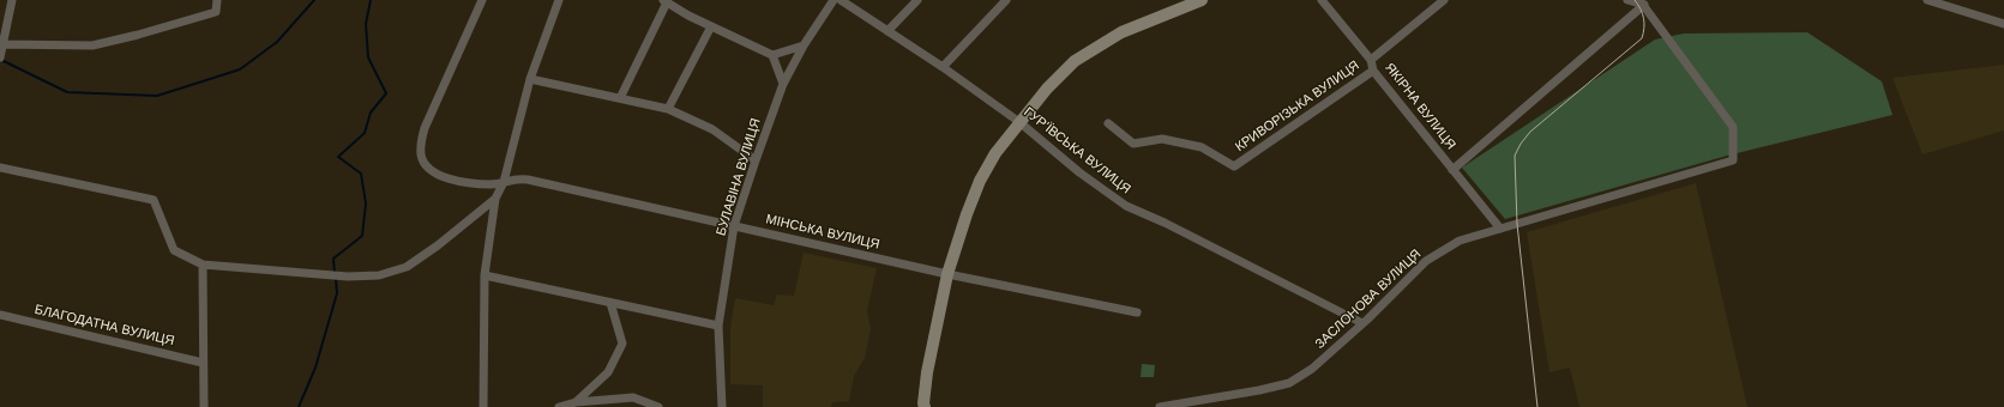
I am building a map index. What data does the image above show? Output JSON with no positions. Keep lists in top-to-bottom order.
{
  "streets": {
    "street": [
      "КРИВОРІЗЬКА ВУЛИЦЯ",
      "ЯКІРНА ВУЛИЦЯ",
      "ГУР’ЇВСЬКА ВУЛИЦЯ",
      "БУЛАВІНА ВУЛИЦЯ",
      "МІНСЬКА ВУЛИЦЯ",
      "ЗАСЛОНОВА ВУЛИЦЯ",
      "БЛАГОДАТНА ВУЛИЦЯ"
    ]
  },
  "crossings": [
    ["КРИВОРІЗЬКА ВУЛИЦЯ", "ЯКІРНА ВУЛИЦЯ"],
    ["ЯКІРНА ВУЛИЦЯ", "ЗАСЛОНОВА ВУЛИЦЯ"],
    ["ГУР’ЇВСЬКА ВУЛИЦЯ", "ЗАСЛОНОВА ВУЛИЦЯ"],
    ["БУЛАВІНА ВУЛИЦЯ", "МІНСЬКА ВУЛИЦЯ"]
  ]
}
